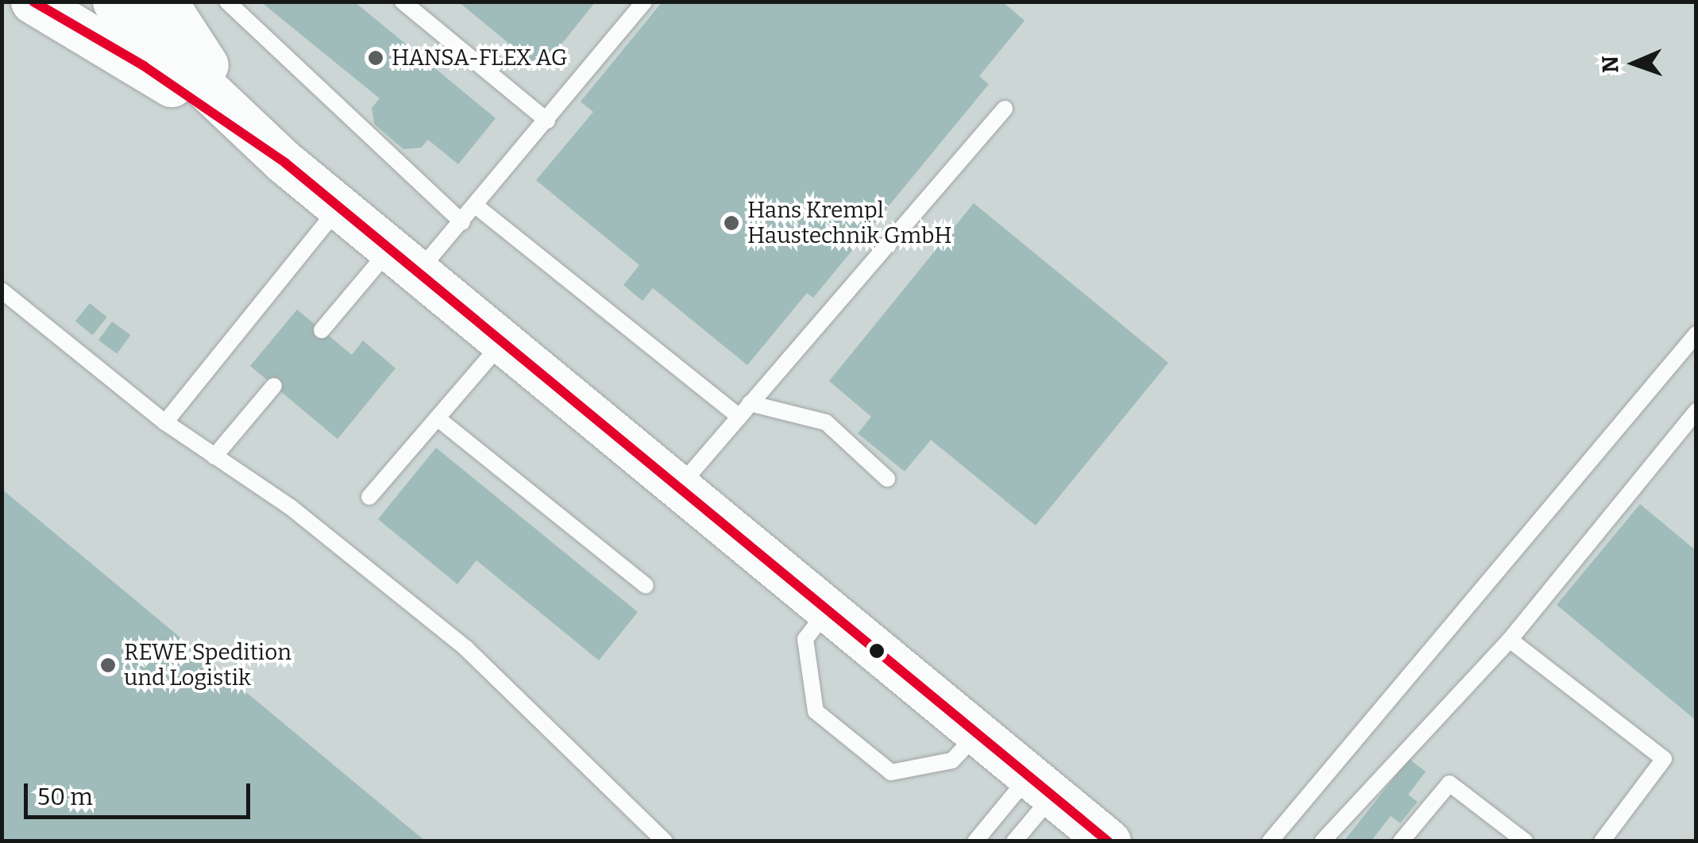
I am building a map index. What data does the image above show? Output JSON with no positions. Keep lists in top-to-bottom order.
{
  "places": ["HANSA-FLEX AG", "Hans Krempl Haustechnik GmbH", "REWE Spedition und Logistik"],
  "scale_bar": "50 m",
  "north": "left"
}
